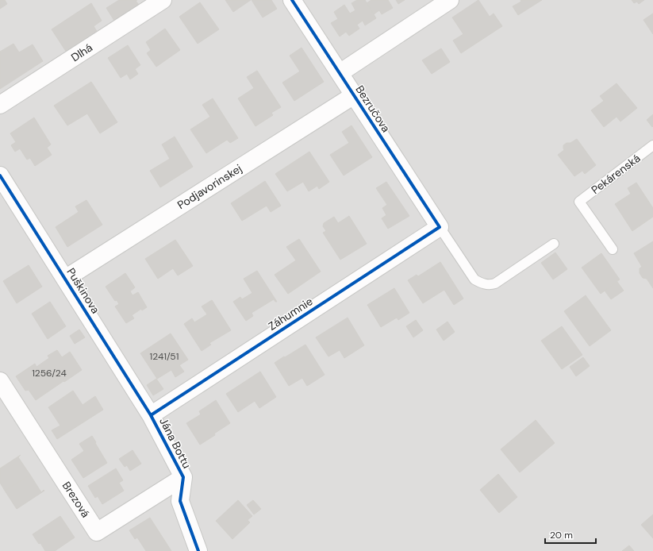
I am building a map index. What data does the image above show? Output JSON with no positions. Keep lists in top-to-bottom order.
{
  "streets": {
    "street": [
      "Dlhá",
      "Bezručova",
      "Podjavorinskej",
      "Puškinova",
      "Záhumnie",
      "Jána Bottu",
      "Brezová"
    ],
    "lane": ["Pekárenská"]
  },
  "crossings": [
    ["Bezručova", "Podjavorinskej"],
    ["Bezručova", "Záhumnie"],
    ["Podjavorinskej", "Puškinova"],
    ["Puškinova", "Záhumnie"],
    ["Puškinova", "Jána Bottu"],
    ["Záhumnie", "Jána Bottu"],
    ["Jána Bottu", "Brezová"]
  ],
  "house_numbers": ["1241/51", "1256/24"],
  "scale_bar": "20 m"
}
